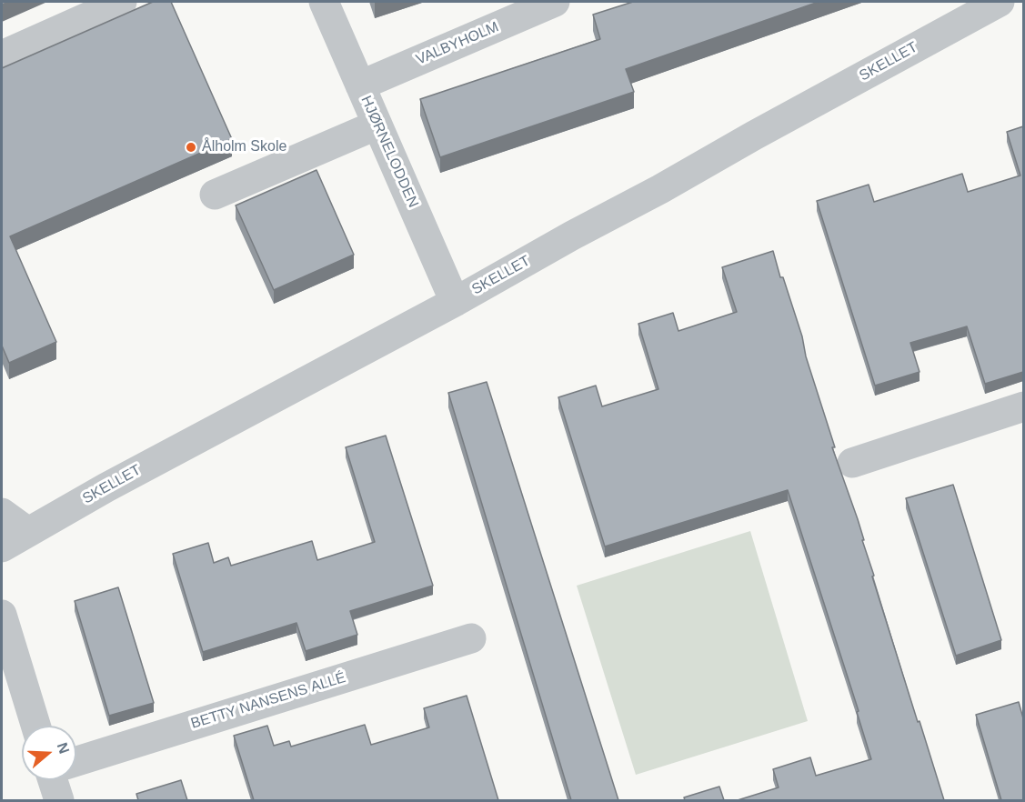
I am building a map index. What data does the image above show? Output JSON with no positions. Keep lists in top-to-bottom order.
{
  "streets": {
    "street": [
      "VALBYHOLM",
      "SKELLET",
      "HJØRNELODDEN",
      "BETTY NANSENS ALLÉ"
    ]
  },
  "crossings": [
    ["VALBYHOLM", "HJØRNELODDEN"],
    ["SKELLET", "HJØRNELODDEN"]
  ],
  "places": ["Ålholm Skole"],
  "north": "right"
}
